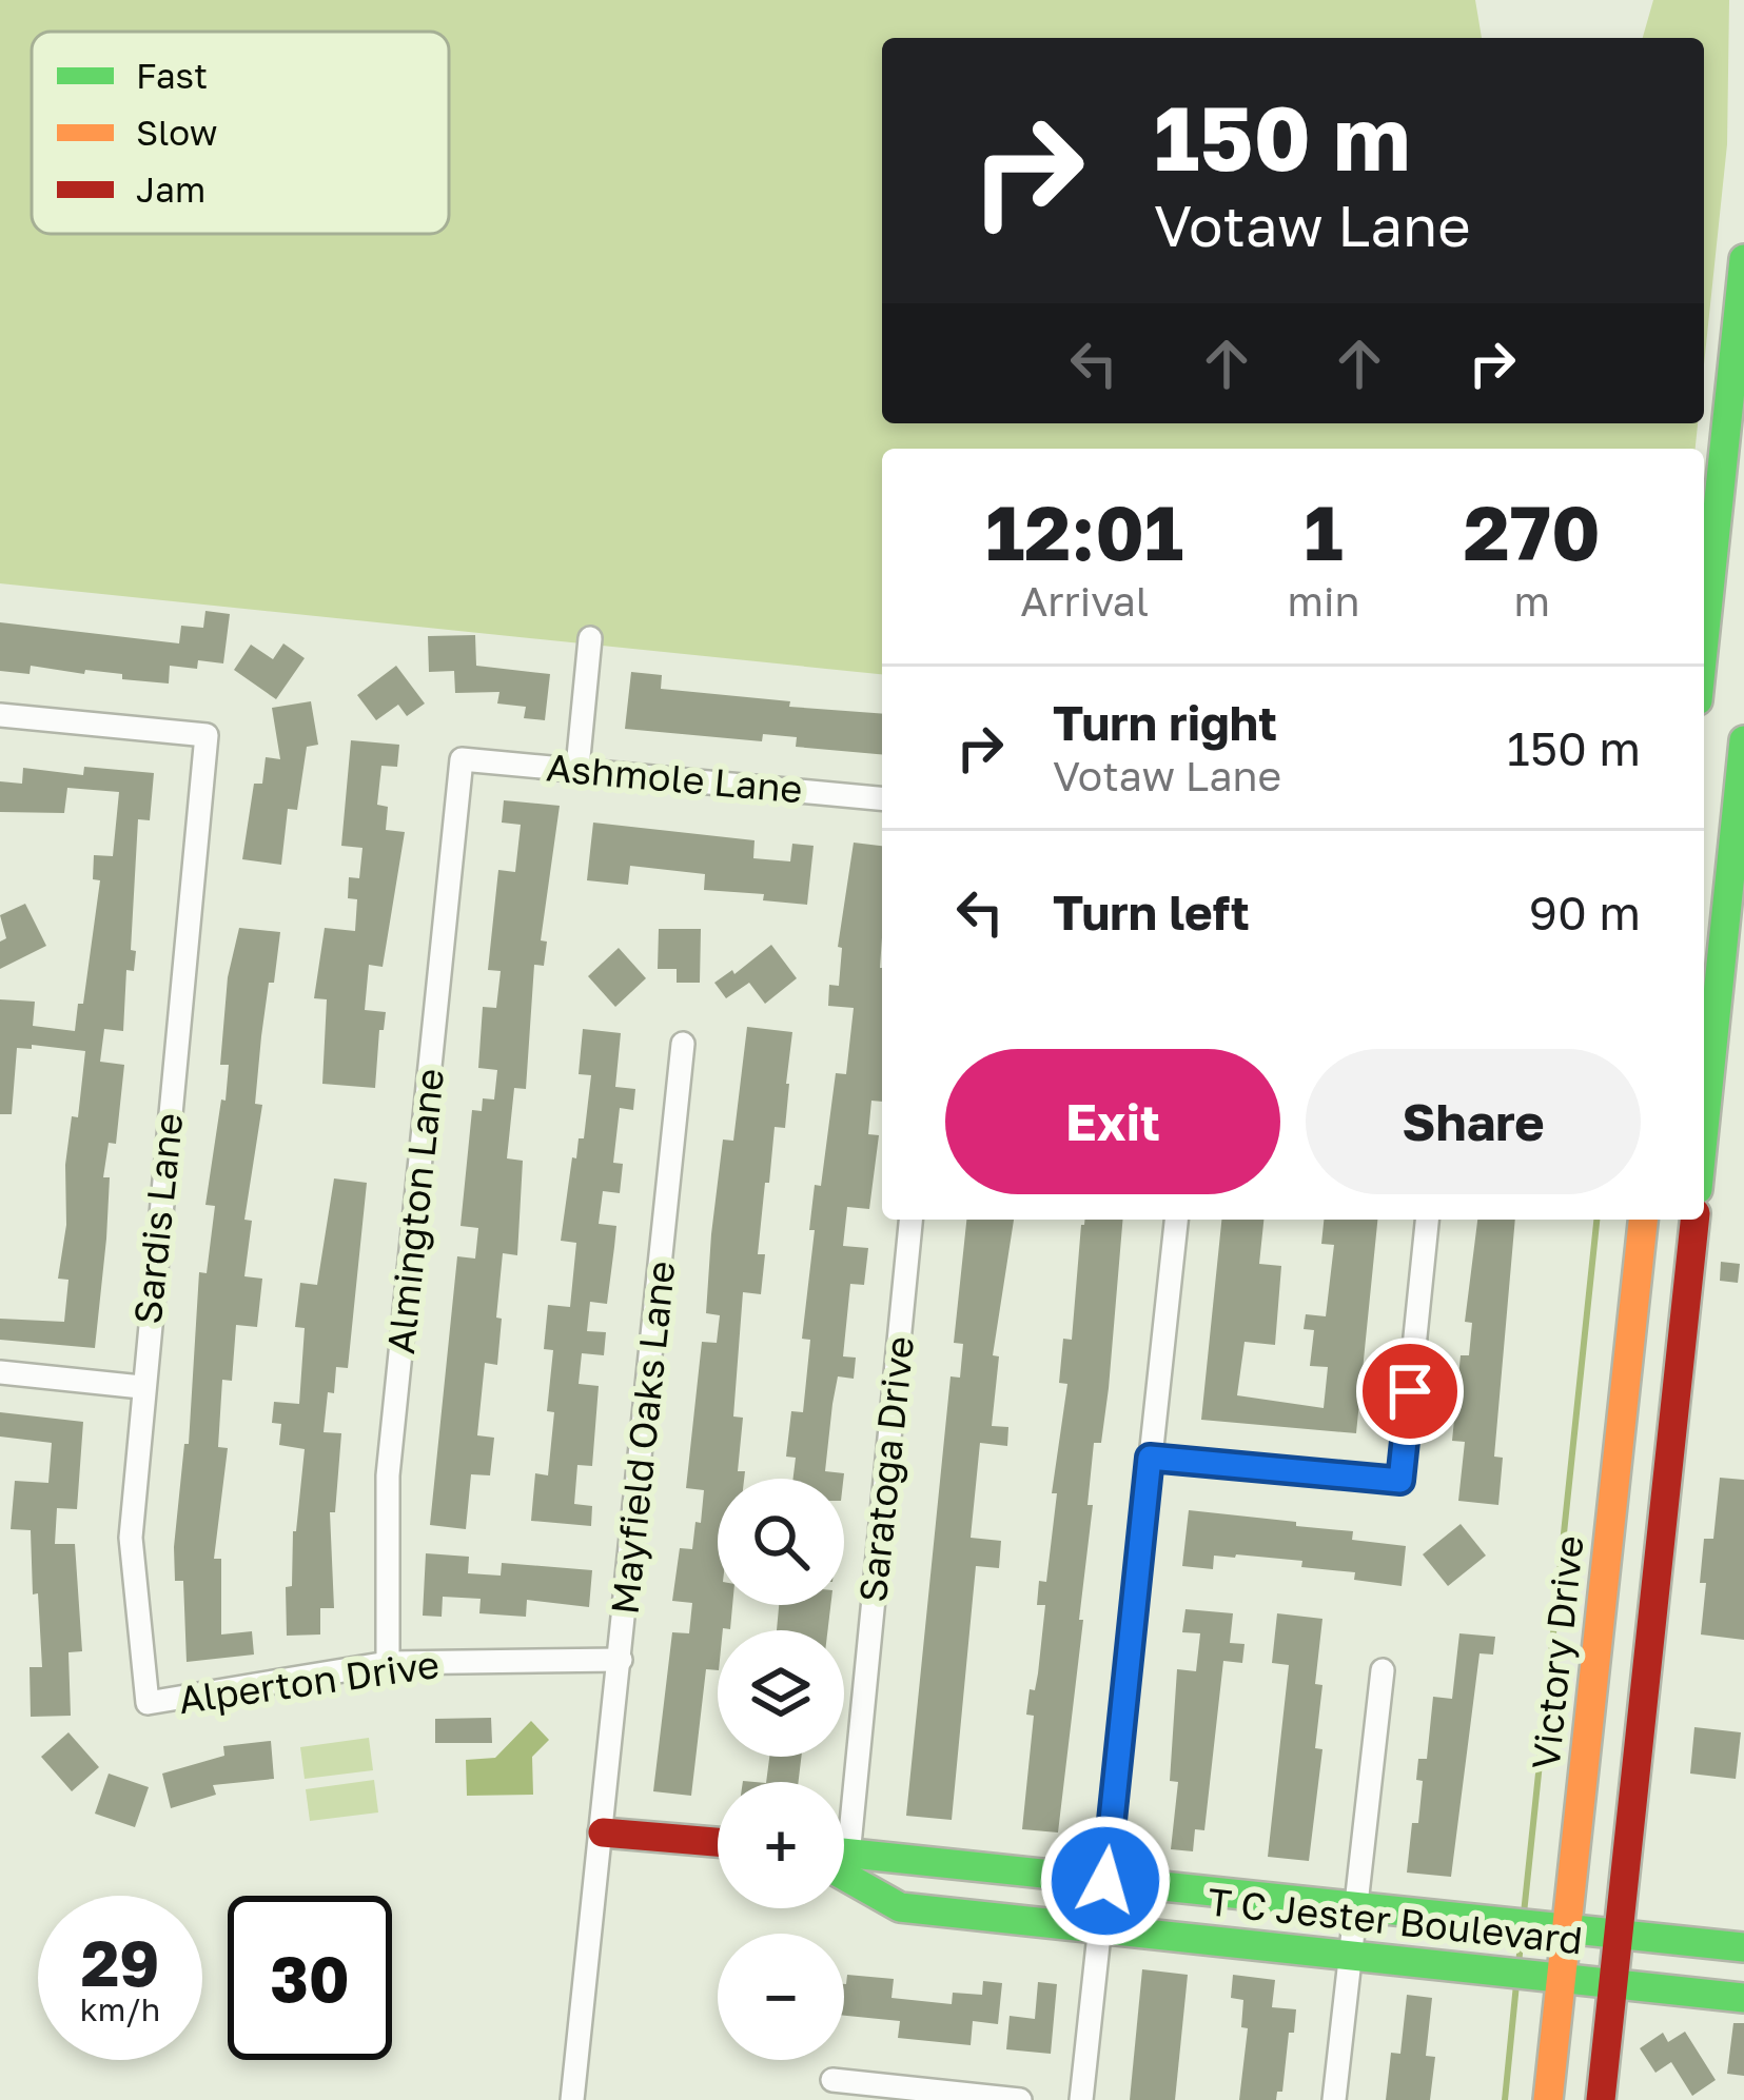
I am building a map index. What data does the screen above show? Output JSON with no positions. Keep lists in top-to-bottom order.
{
  "streets": {
    "main road": ["Victory Drive", "T C Jester Boulevard"],
    "street": [
      "Ashmole Lane",
      "Almington Lane",
      "Sardis Lane",
      "Mayfield Oaks Lane",
      "Saratoga Drive",
      "Alperton Drive"
    ]
  },
  "crossings": [
    ["Ashmole Lane", "Almington Lane"],
    ["Almington Lane", "Alperton Drive"],
    ["Sardis Lane", "Alperton Drive"],
    ["Mayfield Oaks Lane", "Alperton Drive"],
    ["Victory Drive", "T C Jester Boulevard"]
  ],
  "legend": ["Fast", "Slow", "Jam"],
  "page": {
    "turn": ["150 m", "Votaw Lane"],
    "eta": [
      "12:01",
      "Arrival",
      "1",
      "min",
      "270",
      "m"
    ],
    "list": [
      {
        "name": "Turn right",
        "note": "Votaw Lane",
        "value": "150 m"
      },
      {
        "name": "Turn left",
        "value": "90 m"
      }
    ],
    "buttons": ["Exit", "Share"],
    "map_buttons": ["+", "−"],
    "speed": "29 km/h",
    "limit": "30"
  }
}
